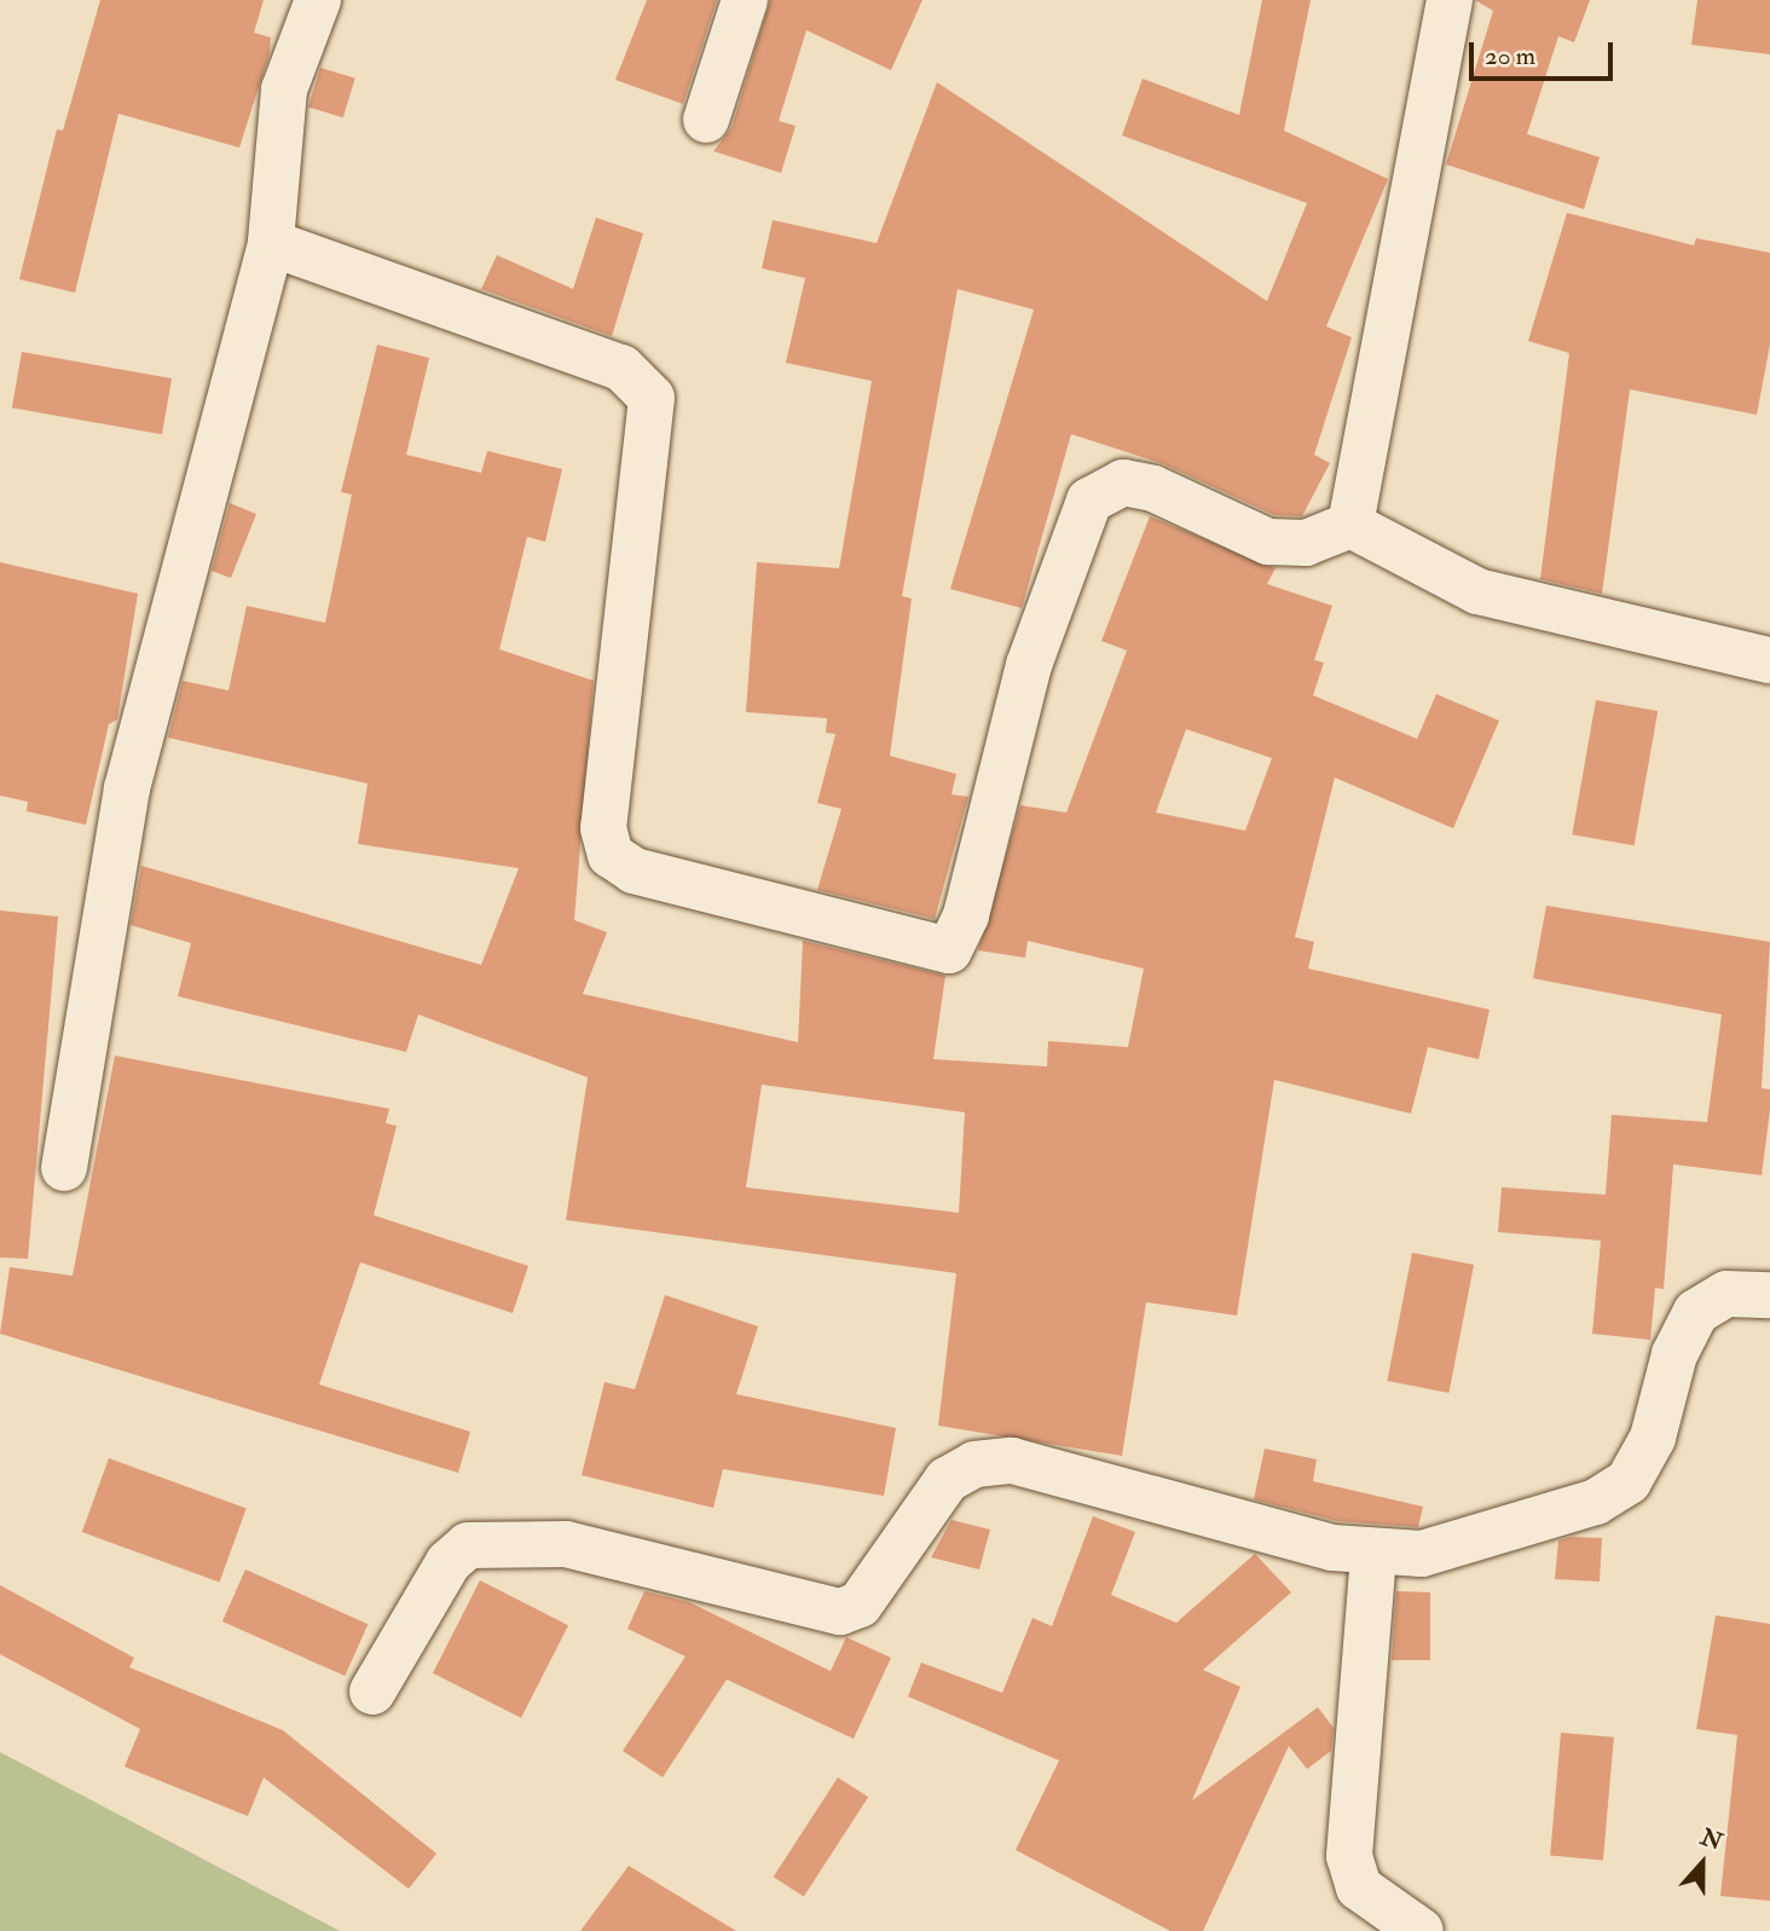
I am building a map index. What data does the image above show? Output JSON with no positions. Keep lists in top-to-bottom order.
{
  "scale_bar": "20 m",
  "north": "top"
}
